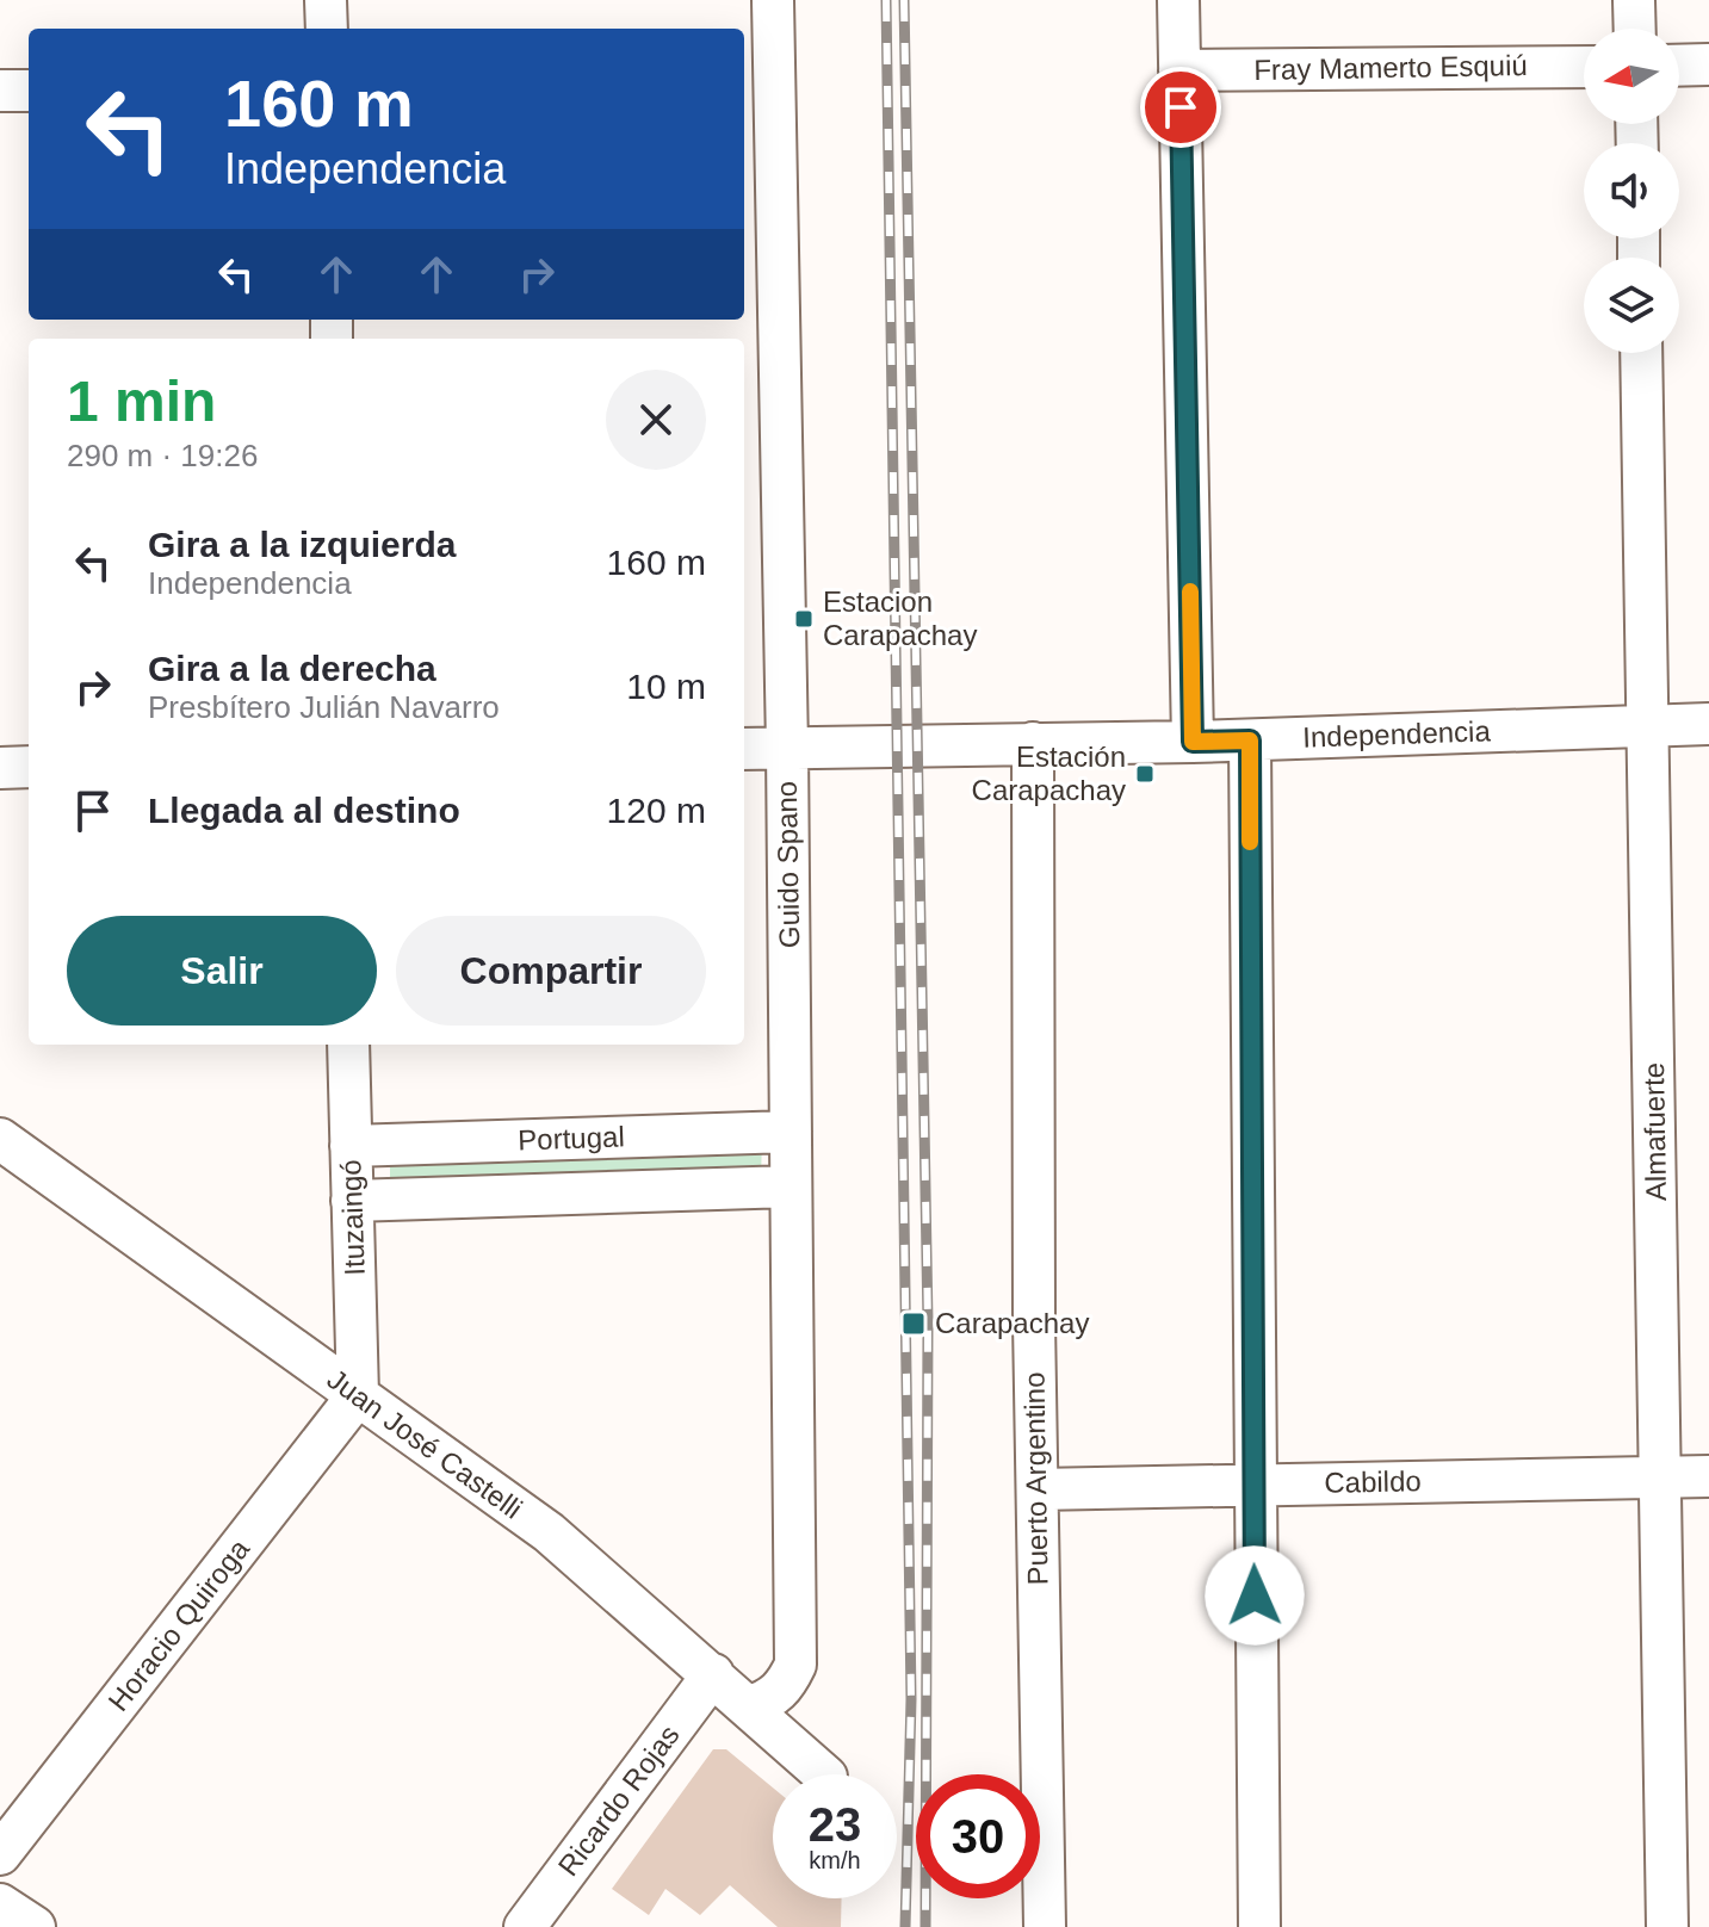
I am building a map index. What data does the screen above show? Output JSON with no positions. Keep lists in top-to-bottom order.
{
  "streets": {
    "street": [
      "Fray Mamerto Esquiú",
      "Independencia",
      "Guido Spano",
      "Almafuerte",
      "Portugal",
      "Ituzaingó",
      "Juan José Castelli",
      "Puerto Argentino",
      "Cabildo",
      "Horacio Quiroga",
      "Ricardo Rojas"
    ]
  },
  "crossings": [
    ["Independencia", "Guido Spano"],
    ["Independencia", "Almafuerte"],
    ["Independencia", "Puerto Argentino"],
    ["Guido Spano", "Portugal"],
    ["Guido Spano", "Juan José Castelli"],
    ["Almafuerte", "Cabildo"],
    ["Portugal", "Ituzaingó"],
    ["Ituzaingó", "Juan José Castelli"],
    ["Ituzaingó", "Horacio Quiroga"],
    ["Juan José Castelli", "Horacio Quiroga"],
    ["Juan José Castelli", "Ricardo Rojas"],
    ["Puerto Argentino", "Cabildo"]
  ],
  "places": {
    "transit": ["Estacion Carapachay", "Estación Carapachay", "Carapachay"]
  },
  "north": "left",
  "page": {
    "turn": ["160 m", "Independencia"],
    "heading": ["1 min", "290 m · 19:26"],
    "list": [
      {
        "name": "Gira a la izquierda",
        "note": "Independencia",
        "value": "160 m"
      },
      {
        "name": "Gira a la derecha",
        "note": "Presbítero Julián Navarro",
        "value": "10 m"
      },
      {
        "name": "Llegada al destino",
        "value": "120 m"
      }
    ],
    "buttons": ["Salir", "Compartir"],
    "speed": "23 km/h",
    "limit": "30"
  }
}
